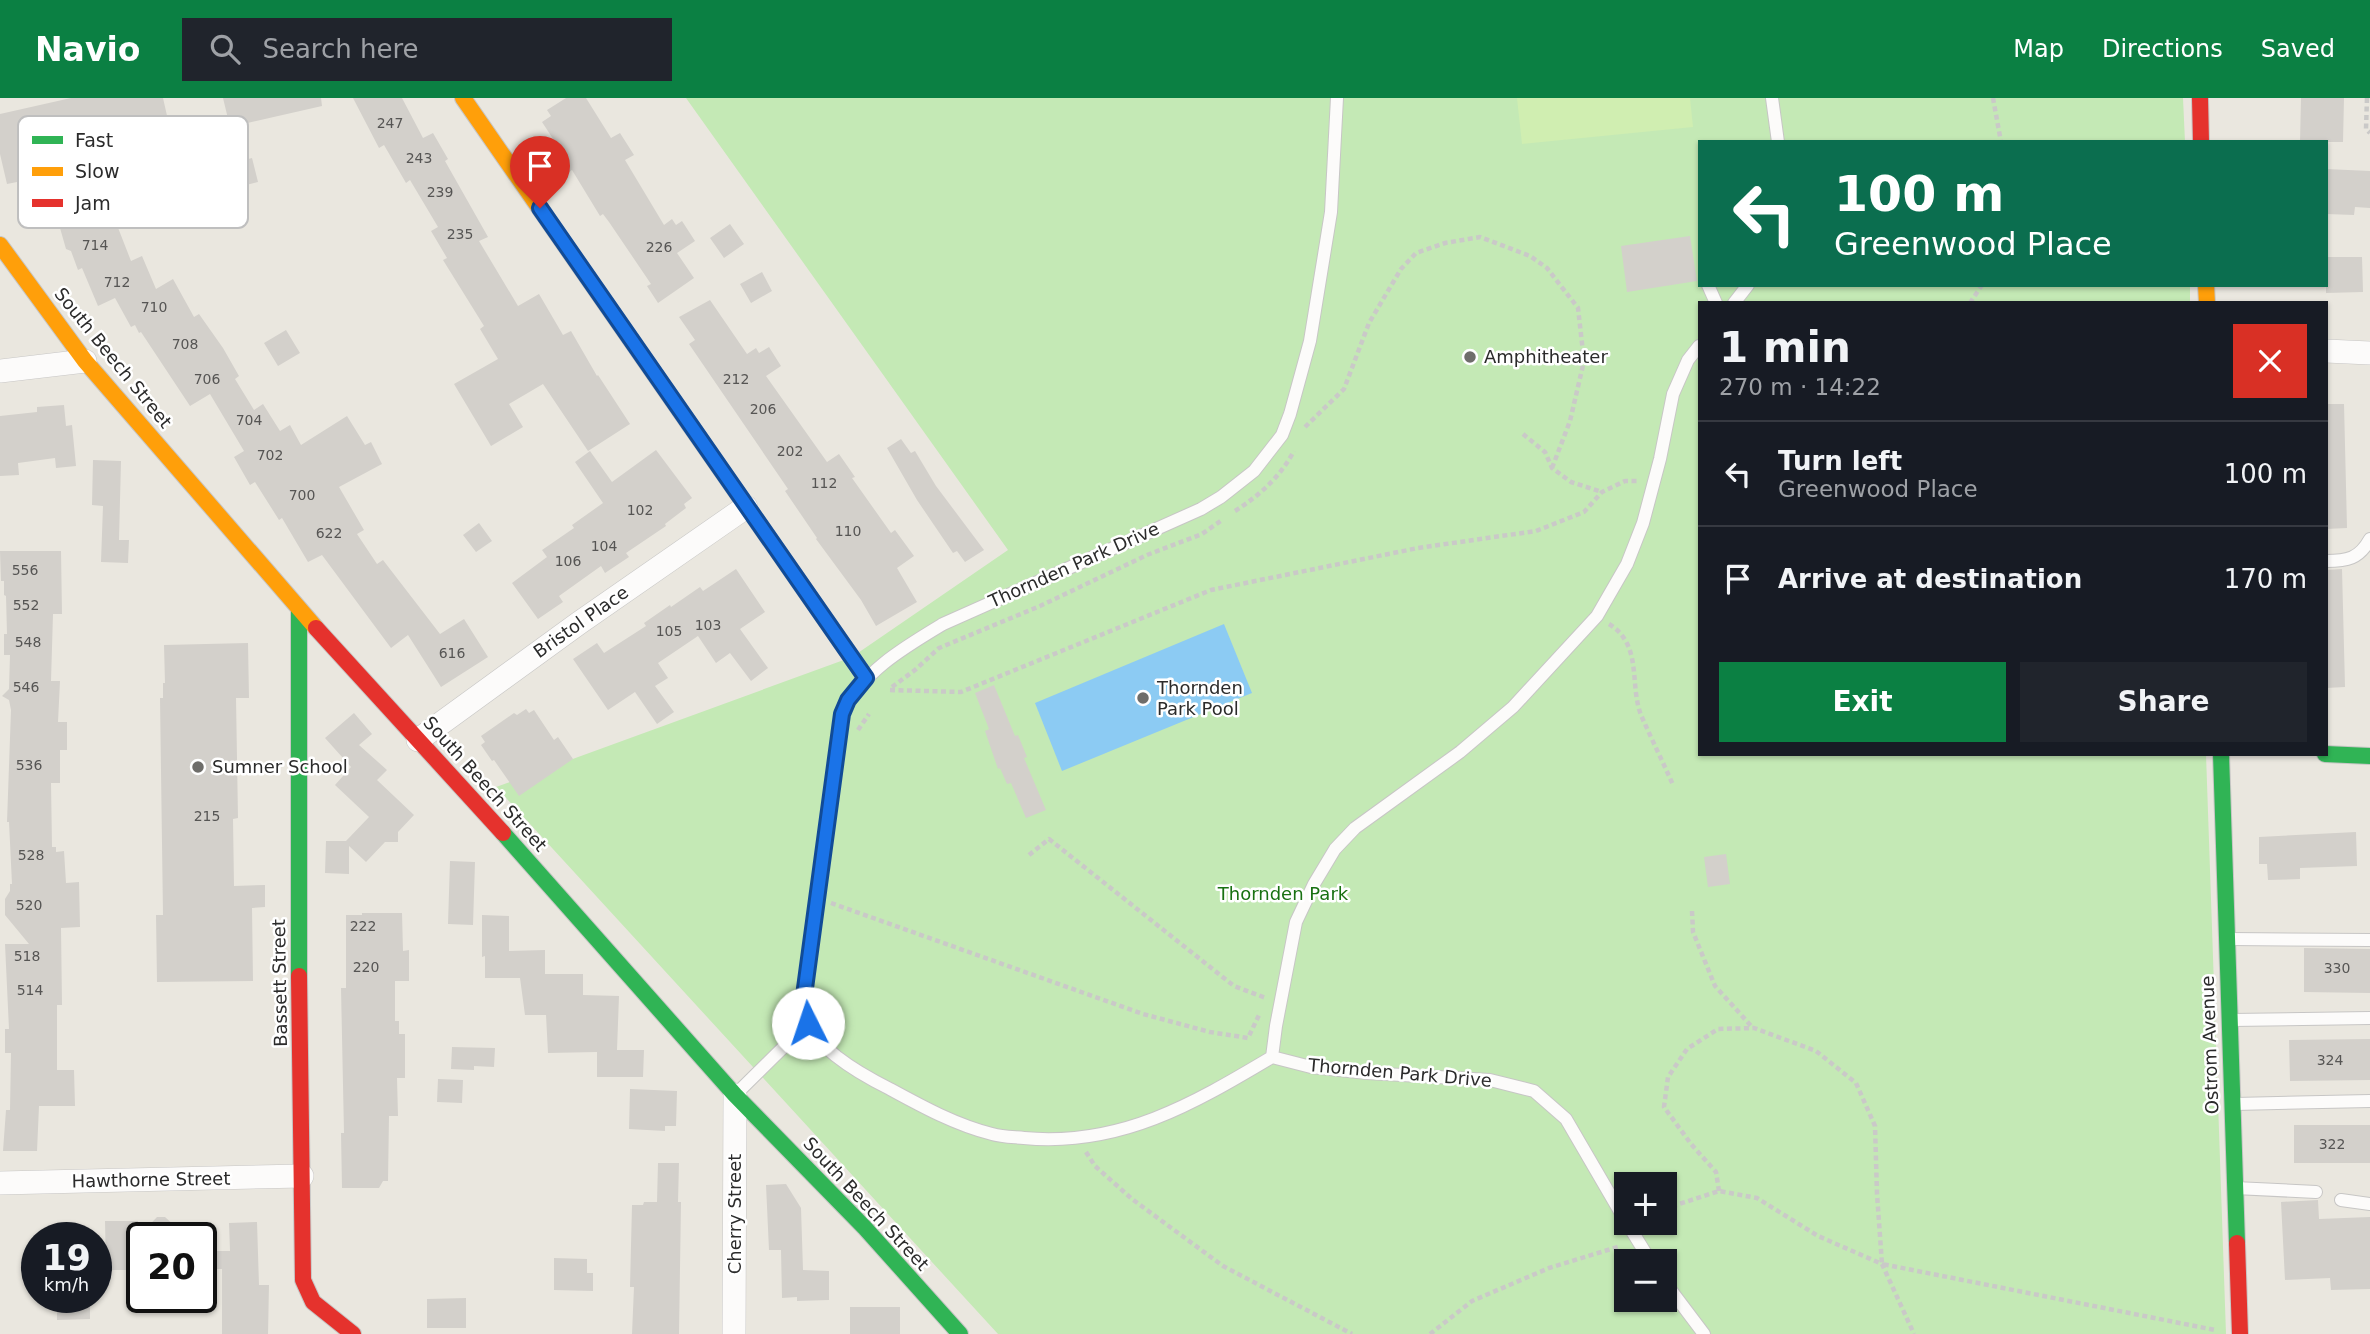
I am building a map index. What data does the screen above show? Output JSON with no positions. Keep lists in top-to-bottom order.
{
  "streets": {
    "street": [
      "South Beech Street",
      "Bristol Place",
      "Bassett Street",
      "Ostrom Avenue",
      "Hawthorne Street",
      "Cherry Street"
    ],
    "lane": ["Thornden Park Drive"]
  },
  "crossings": [
    ["South Beech Street", "Bristol Place"],
    ["South Beech Street", "Bassett Street"],
    ["South Beech Street", "Cherry Street"],
    ["Bassett Street", "Hawthorne Street"]
  ],
  "parks": ["Thornden Park"],
  "places": ["Amphitheater", "Thornden Park Pool", "Sumner School"],
  "house_numbers": [
    "247",
    "243",
    "239",
    "235",
    "714",
    "226",
    "712",
    "710",
    "708",
    "706",
    "212",
    "206",
    "704",
    "202",
    "702",
    "112",
    "700",
    "102",
    "110",
    "622",
    "104",
    "106",
    "556",
    "552",
    "103",
    "105",
    "548",
    "616",
    "546",
    "536",
    "215",
    "528",
    "520",
    "222",
    "518",
    "220",
    "330",
    "514",
    "324",
    "322"
  ],
  "legend": ["Fast", "Slow", "Jam"],
  "page": {
    "header": "Navio",
    "search": "Search here",
    "nav": ["Map", "Directions", "Saved"],
    "turn": ["100 m", "Greenwood Place"],
    "heading": ["1 min", "270 m · 14:22"],
    "list": [
      {
        "name": "Turn left",
        "note": "Greenwood Place",
        "value": "100 m"
      },
      {
        "name": "Arrive at destination",
        "value": "170 m"
      }
    ],
    "buttons": ["Exit", "Share"],
    "map_buttons": ["+", "−"],
    "speed": "19 km/h",
    "limit": "20"
  }
}
